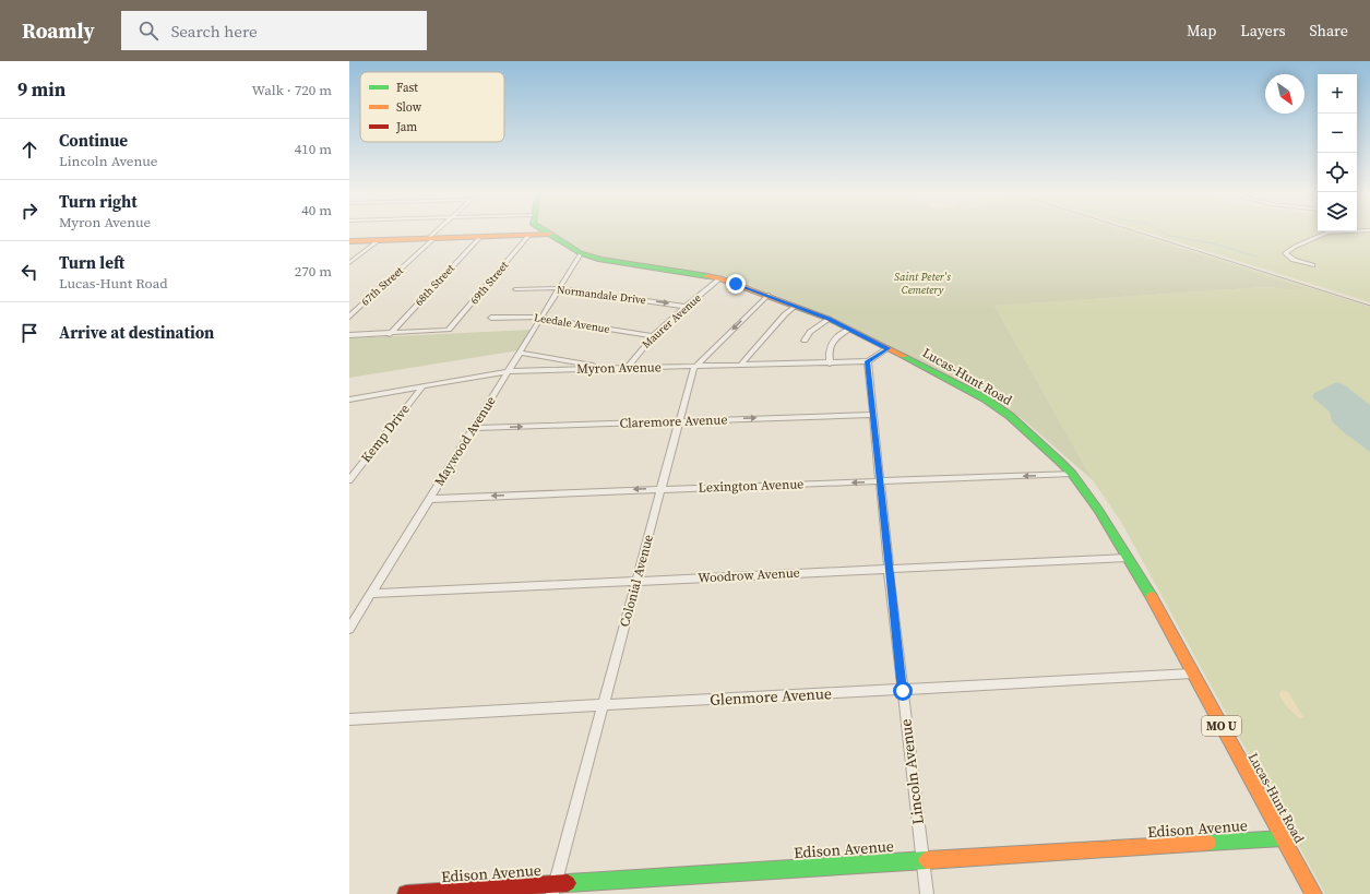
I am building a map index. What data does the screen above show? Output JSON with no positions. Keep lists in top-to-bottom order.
{
  "streets": {
    "main road": ["Lucas-Hunt Road", "MO U", "Edison Avenue"],
    "street": [
      "69th Street",
      "68th Street",
      "67th Street",
      "Normandale Drive",
      "Maurer Avenue",
      "Leedale Avenue",
      "Myron Avenue",
      "Claremore Avenue",
      "Kemp Drive",
      "Maywood Avenue",
      "Lexington Avenue",
      "Woodrow Avenue",
      "Colonial Avenue",
      "Glenmore Avenue",
      "Lincoln Avenue"
    ]
  },
  "crossings": [
    ["69th Street", "68th Street"],
    ["Normandale Drive", "Maurer Avenue"],
    ["Normandale Drive", "Maywood Avenue"],
    ["Maurer Avenue", "Leedale Avenue"],
    ["Maurer Avenue", "Myron Avenue"],
    ["Maurer Avenue", "Lucas-Hunt Road"],
    ["Leedale Avenue", "Maywood Avenue"],
    ["Myron Avenue", "Kemp Drive"],
    ["Myron Avenue", "Maywood Avenue"],
    ["Myron Avenue", "Colonial Avenue"],
    ["Myron Avenue", "Lincoln Avenue"],
    ["Lucas-Hunt Road", "Maywood Avenue"],
    ["Lucas-Hunt Road", "Lexington Avenue"],
    ["Lucas-Hunt Road", "Woodrow Avenue"],
    ["Lucas-Hunt Road", "Colonial Avenue"],
    ["Lucas-Hunt Road", "Glenmore Avenue"],
    ["Lucas-Hunt Road", "Edison Avenue"],
    ["Claremore Avenue", "Maywood Avenue"],
    ["Claremore Avenue", "Colonial Avenue"],
    ["Claremore Avenue", "Lincoln Avenue"],
    ["Maywood Avenue", "Lexington Avenue"],
    ["Maywood Avenue", "Woodrow Avenue"],
    ["Lexington Avenue", "Colonial Avenue"],
    ["Lexington Avenue", "Lincoln Avenue"],
    ["Woodrow Avenue", "Colonial Avenue"],
    ["Woodrow Avenue", "Lincoln Avenue"],
    ["Colonial Avenue", "Glenmore Avenue"],
    ["Colonial Avenue", "Edison Avenue"],
    ["Glenmore Avenue", "Lincoln Avenue"],
    ["Lincoln Avenue", "Edison Avenue"]
  ],
  "one_way": ["Normandale Drive", "Claremore Avenue", "Lexington Avenue"],
  "parks": ["Saint Peter's Cemetery"],
  "legend": ["Fast", "Slow", "Jam"],
  "north": "bottom right",
  "page": {
    "header": "Roamly",
    "search": "Search here",
    "nav": ["Map", "Layers", "Share"],
    "heading": ["9 min", "Walk · 720 m"],
    "map_buttons": ["+", "−"],
    "list": [
      ["Continue", "Lincoln Avenue", "410 m"],
      ["Turn right", "Myron Avenue", "40 m"],
      ["Turn left", "Lucas-Hunt Road", "270 m"],
      "Arrive at destination"
    ]
  }
}
